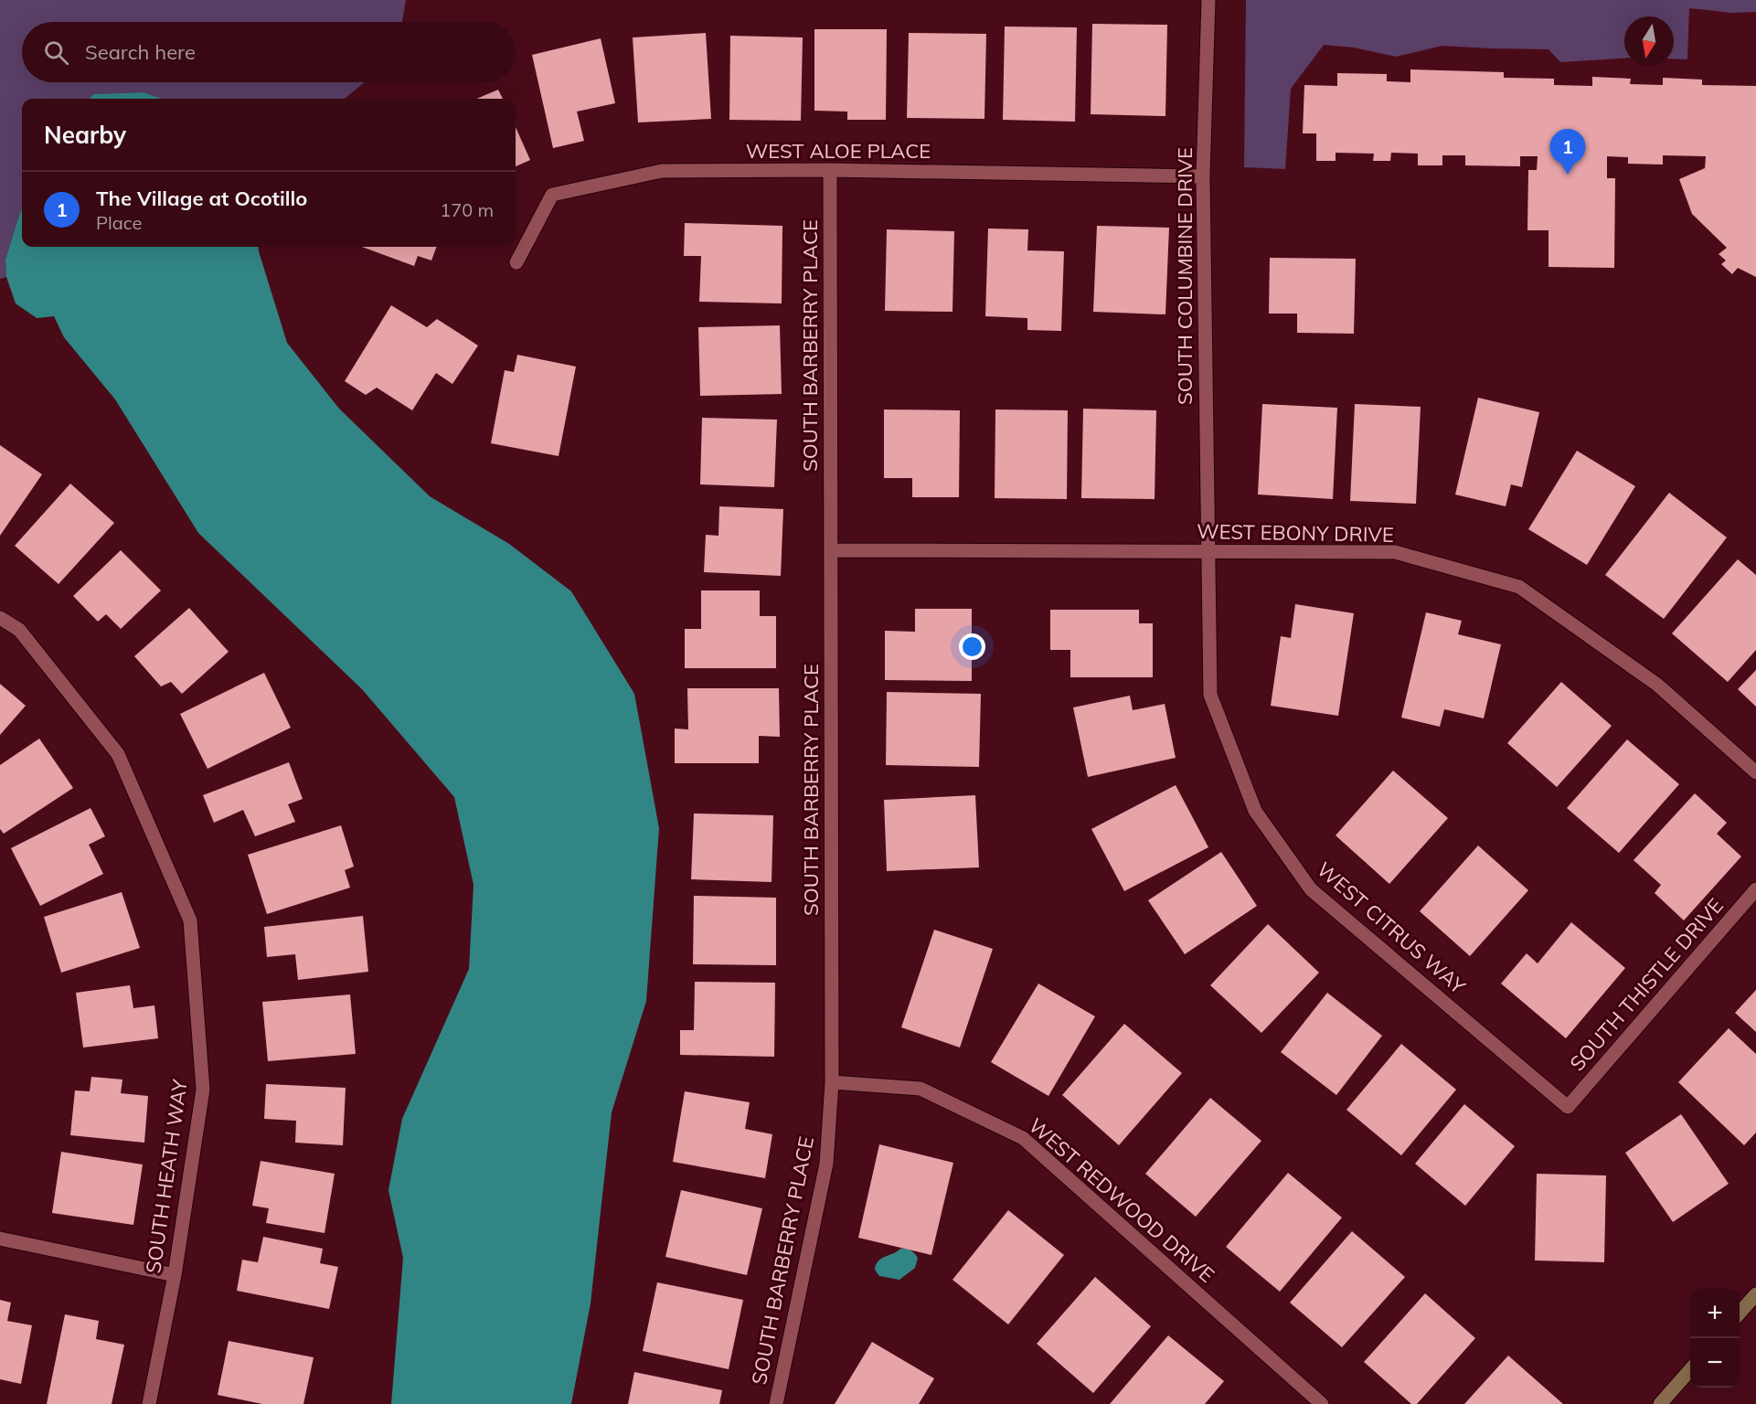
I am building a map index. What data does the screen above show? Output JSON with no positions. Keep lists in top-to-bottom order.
{
  "streets": {
    "street": [
      "WEST ALOE PLACE",
      "SOUTH COLUMBINE DRIVE",
      "SOUTH BARBERRY PLACE",
      "WEST EBONY DRIVE",
      "WEST CITRUS WAY",
      "SOUTH THISTLE DRIVE",
      "SOUTH HEATH WAY",
      "WEST REDWOOD DRIVE"
    ]
  },
  "crossings": [
    ["WEST ALOE PLACE", "SOUTH COLUMBINE DRIVE"],
    ["WEST ALOE PLACE", "SOUTH BARBERRY PLACE"],
    ["SOUTH COLUMBINE DRIVE", "WEST EBONY DRIVE"],
    ["SOUTH COLUMBINE DRIVE", "WEST CITRUS WAY"],
    ["SOUTH BARBERRY PLACE", "WEST EBONY DRIVE"],
    ["SOUTH BARBERRY PLACE", "WEST REDWOOD DRIVE"],
    ["WEST EBONY DRIVE", "WEST CITRUS WAY"],
    ["WEST CITRUS WAY", "SOUTH THISTLE DRIVE"]
  ],
  "north": "bottom",
  "page": {
    "search": "Search here",
    "heading": "Nearby",
    "pins": "1",
    "list": [
      {
        "mark": "1",
        "name": "The Village at Ocotillo",
        "note": "Place",
        "value": "170 m"
      }
    ],
    "map_buttons": ["+", "−"]
  }
}
